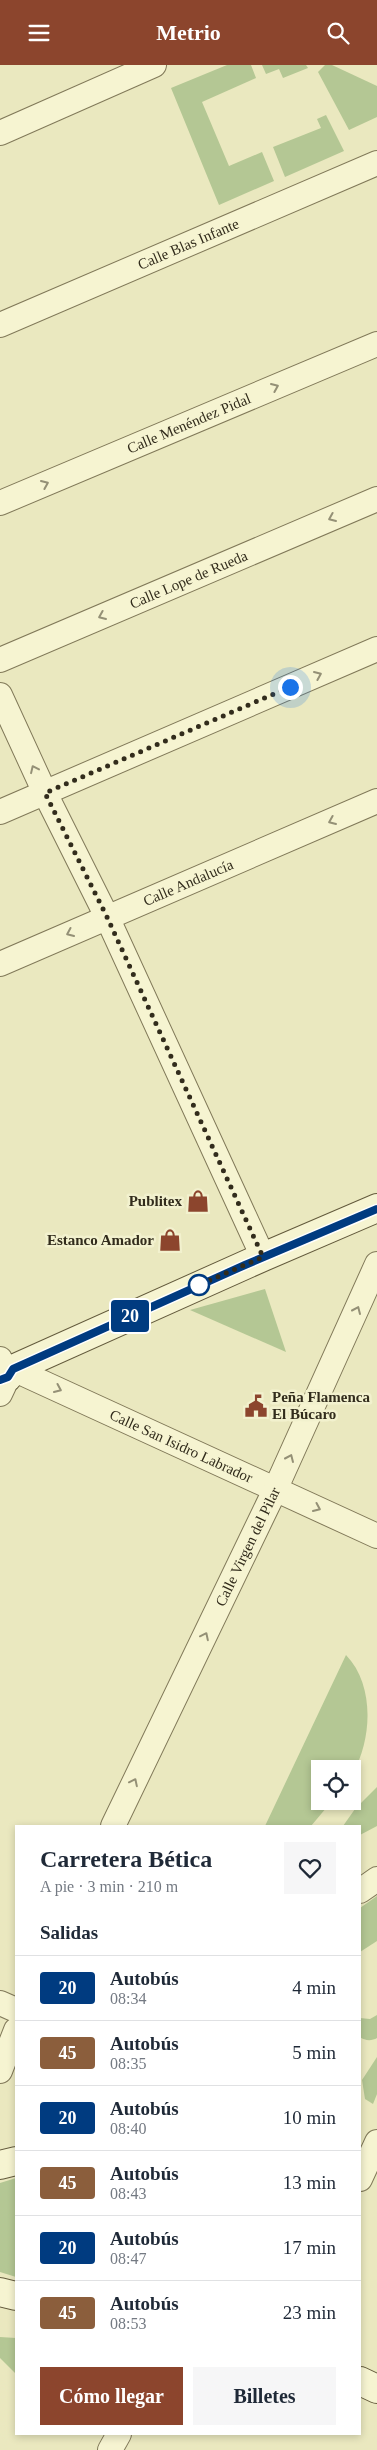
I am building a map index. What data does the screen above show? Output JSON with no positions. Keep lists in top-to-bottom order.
{
  "streets": {
    "street": [
      "Calle Blas Infante",
      "Calle Menéndez Pidal",
      "Calle Lope de Rueda",
      "Calle Andalucía",
      "Calle San Isidro Labrador",
      "Calle Virgen del Pilar"
    ]
  },
  "crossings": [
    ["Calle San Isidro Labrador", "Calle Virgen del Pilar"]
  ],
  "one_way": ["Calle Menéndez Pidal", "Calle San Isidro Labrador", "Calle Virgen del Pilar"],
  "places": {
    "shop": ["Publitex", "Estanco Amador"],
    "public building": ["Peña Flamenca El Búcaro"]
  },
  "lines": ["bus line 20"],
  "page": {
    "header": "Metrio",
    "on_map": "20",
    "heading": [
      ["Carretera Bética", "A pie · 3 min · 210 m"],
      "Salidas"
    ],
    "list": [
      {
        "mark": "20",
        "name": "Autobús",
        "note": "08:34",
        "value": "4 min"
      },
      {
        "mark": "45",
        "name": "Autobús",
        "note": "08:35",
        "value": "5 min"
      },
      {
        "mark": "20",
        "name": "Autobús",
        "note": "08:40",
        "value": "10 min"
      },
      {
        "mark": "45",
        "name": "Autobús",
        "note": "08:43",
        "value": "13 min"
      },
      {
        "mark": "20",
        "name": "Autobús",
        "note": "08:47",
        "value": "17 min"
      },
      {
        "mark": "45",
        "name": "Autobús",
        "note": "08:53",
        "value": "23 min"
      }
    ],
    "buttons": ["Cómo llegar", "Billetes"]
  }
}
